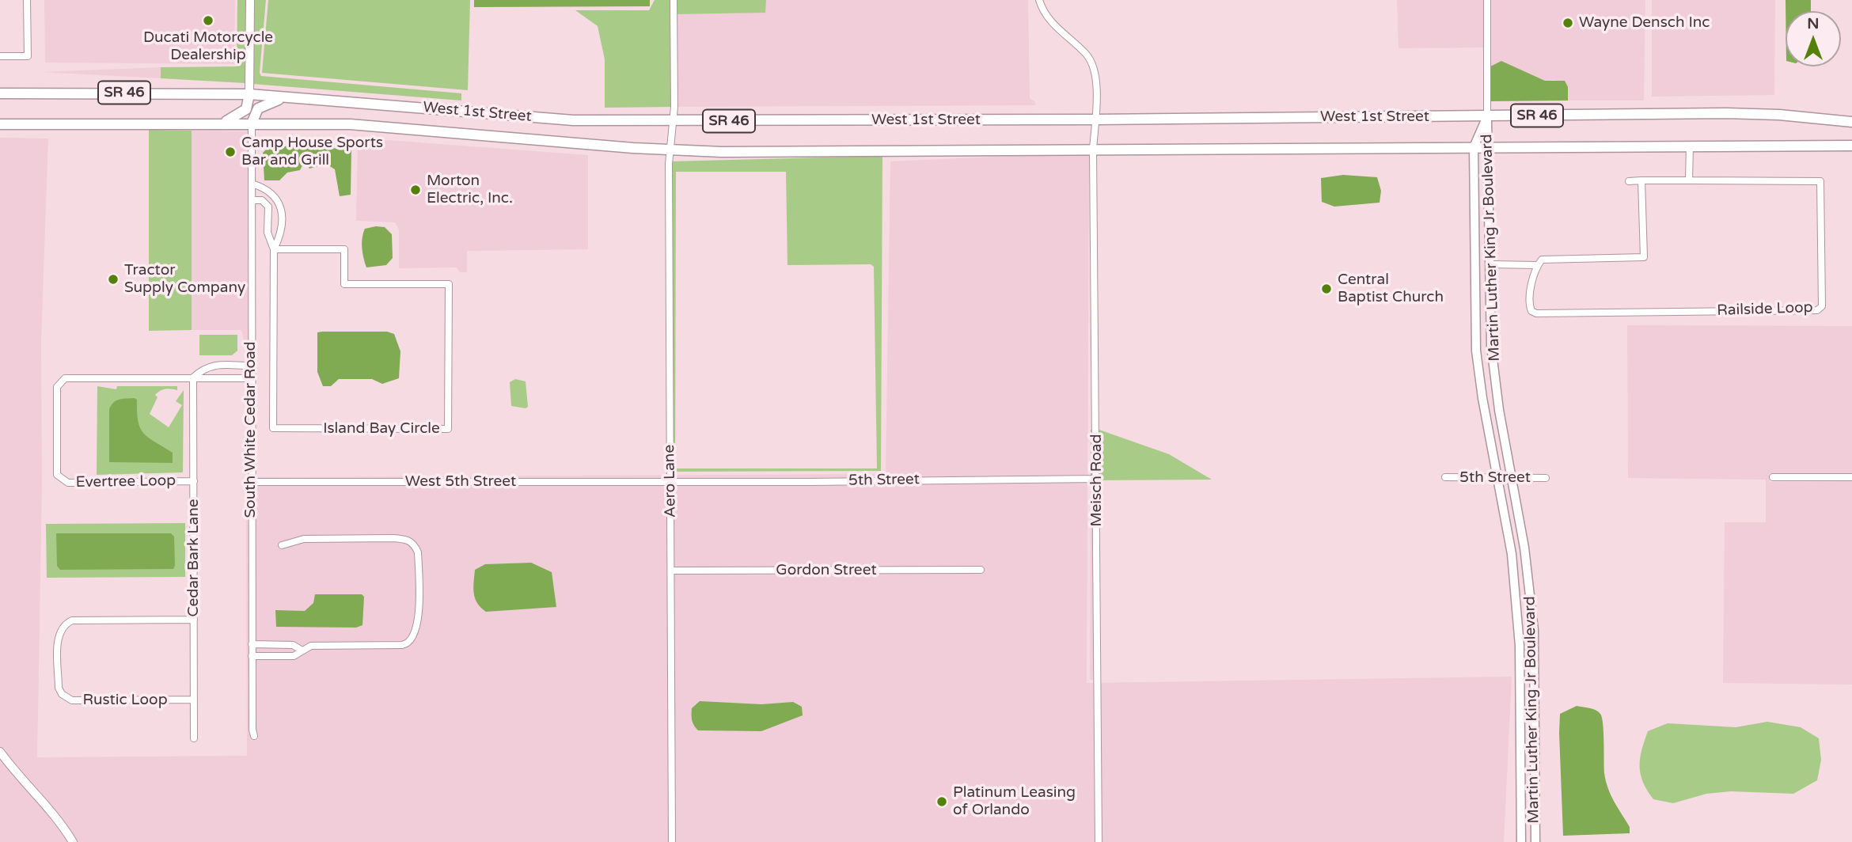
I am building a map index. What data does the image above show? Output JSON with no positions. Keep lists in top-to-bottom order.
{
  "streets": {
    "main road": ["SR 46", "West 1st Street", "Martin Luther King Jr Boulevard"],
    "street": [
      "Railside Loop",
      "Island Bay Circle",
      "South White Cedar Road",
      "5th Street",
      "Meisch Road",
      "Aero Lane",
      "Evertree Loop",
      "West 5th Street",
      "Cedar Bark Lane",
      "Gordon Street",
      "Rustic Loop"
    ]
  },
  "crossings": [
    ["West 1st Street", "Martin Luther King Jr Boulevard"],
    ["West 1st Street", "South White Cedar Road"],
    ["West 1st Street", "Meisch Road"],
    ["West 1st Street", "Aero Lane"],
    ["Martin Luther King Jr Boulevard", "5th Street"],
    ["Island Bay Circle", "South White Cedar Road"],
    ["South White Cedar Road", "Evertree Loop"],
    ["South White Cedar Road", "West 5th Street"],
    ["5th Street", "Meisch Road"],
    ["5th Street", "Aero Lane"],
    ["5th Street", "West 5th Street"],
    ["Aero Lane", "West 5th Street"],
    ["Aero Lane", "Gordon Street"],
    ["Evertree Loop", "Cedar Bark Lane"],
    ["Cedar Bark Lane", "Rustic Loop"]
  ],
  "places": [
    "Ducati Motorcycle Dealership",
    "Wayne Densch Inc",
    "Camp House Sports Bar and Grill",
    "Morton Electric, Inc.",
    "Tractor Supply Company",
    "Central Baptist Church",
    "Platinum Leasing of Orlando"
  ],
  "north": "top"
}
